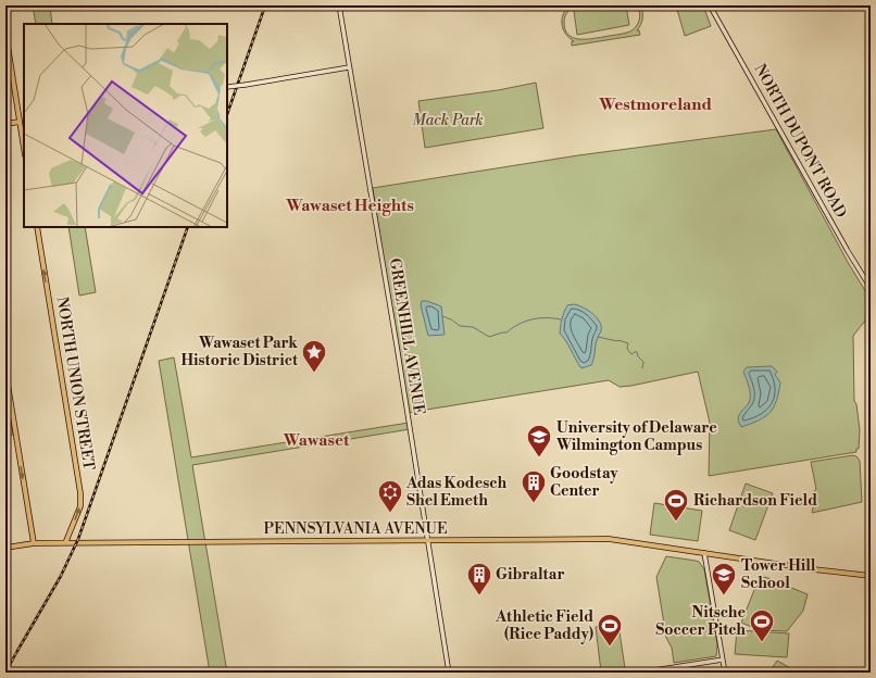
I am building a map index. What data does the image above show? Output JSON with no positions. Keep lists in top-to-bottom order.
{
  "streets": {
    "main road": ["NORTH UNION STREET", "PENNSYLVANIA AVENUE"],
    "street": ["NORTH DUPONT ROAD", "GREENHILL AVENUE"]
  },
  "crossings": [
    ["GREENHILL AVENUE", "PENNSYLVANIA AVENUE"],
    ["NORTH UNION STREET", "PENNSYLVANIA AVENUE"]
  ],
  "one_way": ["NORTH UNION STREET"],
  "districts": ["Westmoreland", "Wawaset Heights", "Wawaset"],
  "parks": ["Mack Park"],
  "places": {
    "place": ["Wawaset Park Historic District"],
    "school or university": ["University of Delaware Wilmington Campus", "Tower Hill School"],
    "building": ["Goodstay Center", "Gibraltar"],
    "synagogue": ["Adas Kodesch Shel Emeth"],
    "sports": ["Richardson Field", "Nitsche Soccer Pitch", "Athletic Field (Rice Paddy)"]
  }
}
